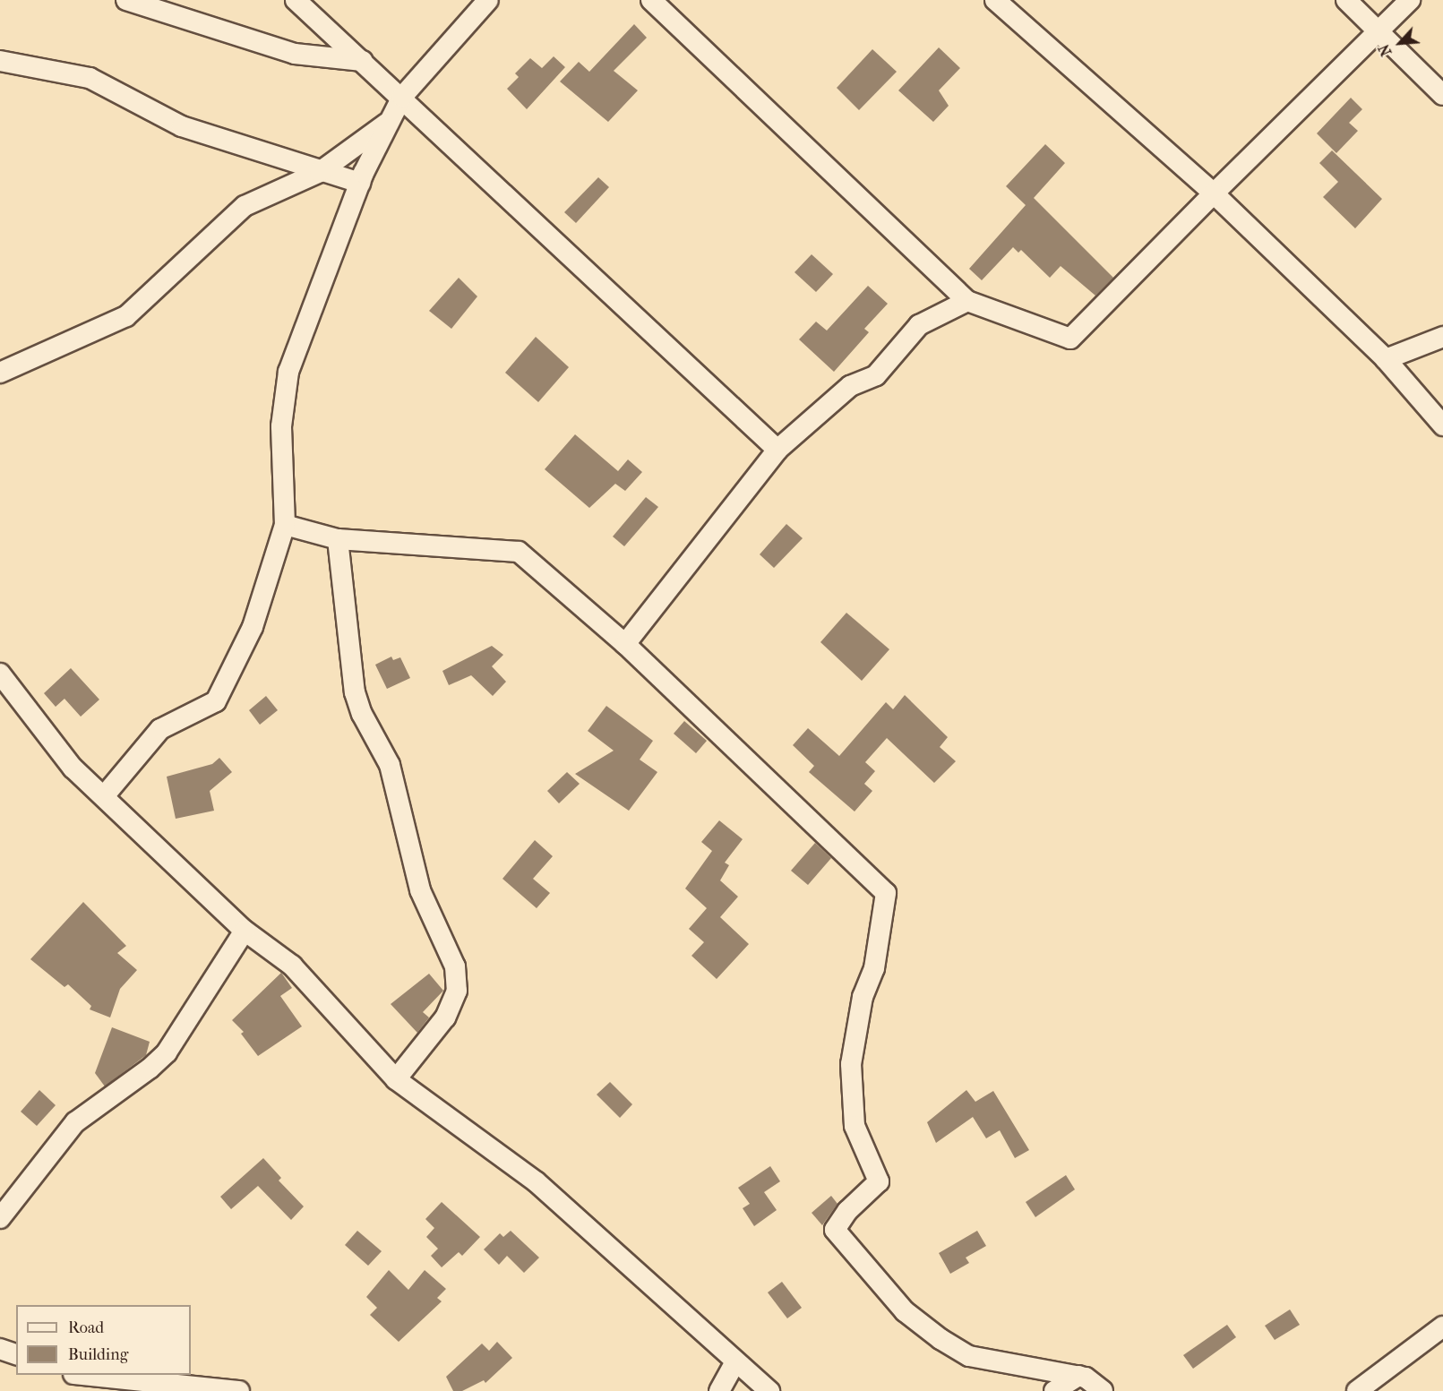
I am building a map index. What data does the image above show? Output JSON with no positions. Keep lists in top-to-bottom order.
{
  "legend": ["Road", "Building"],
  "north": "bottom left"
}
